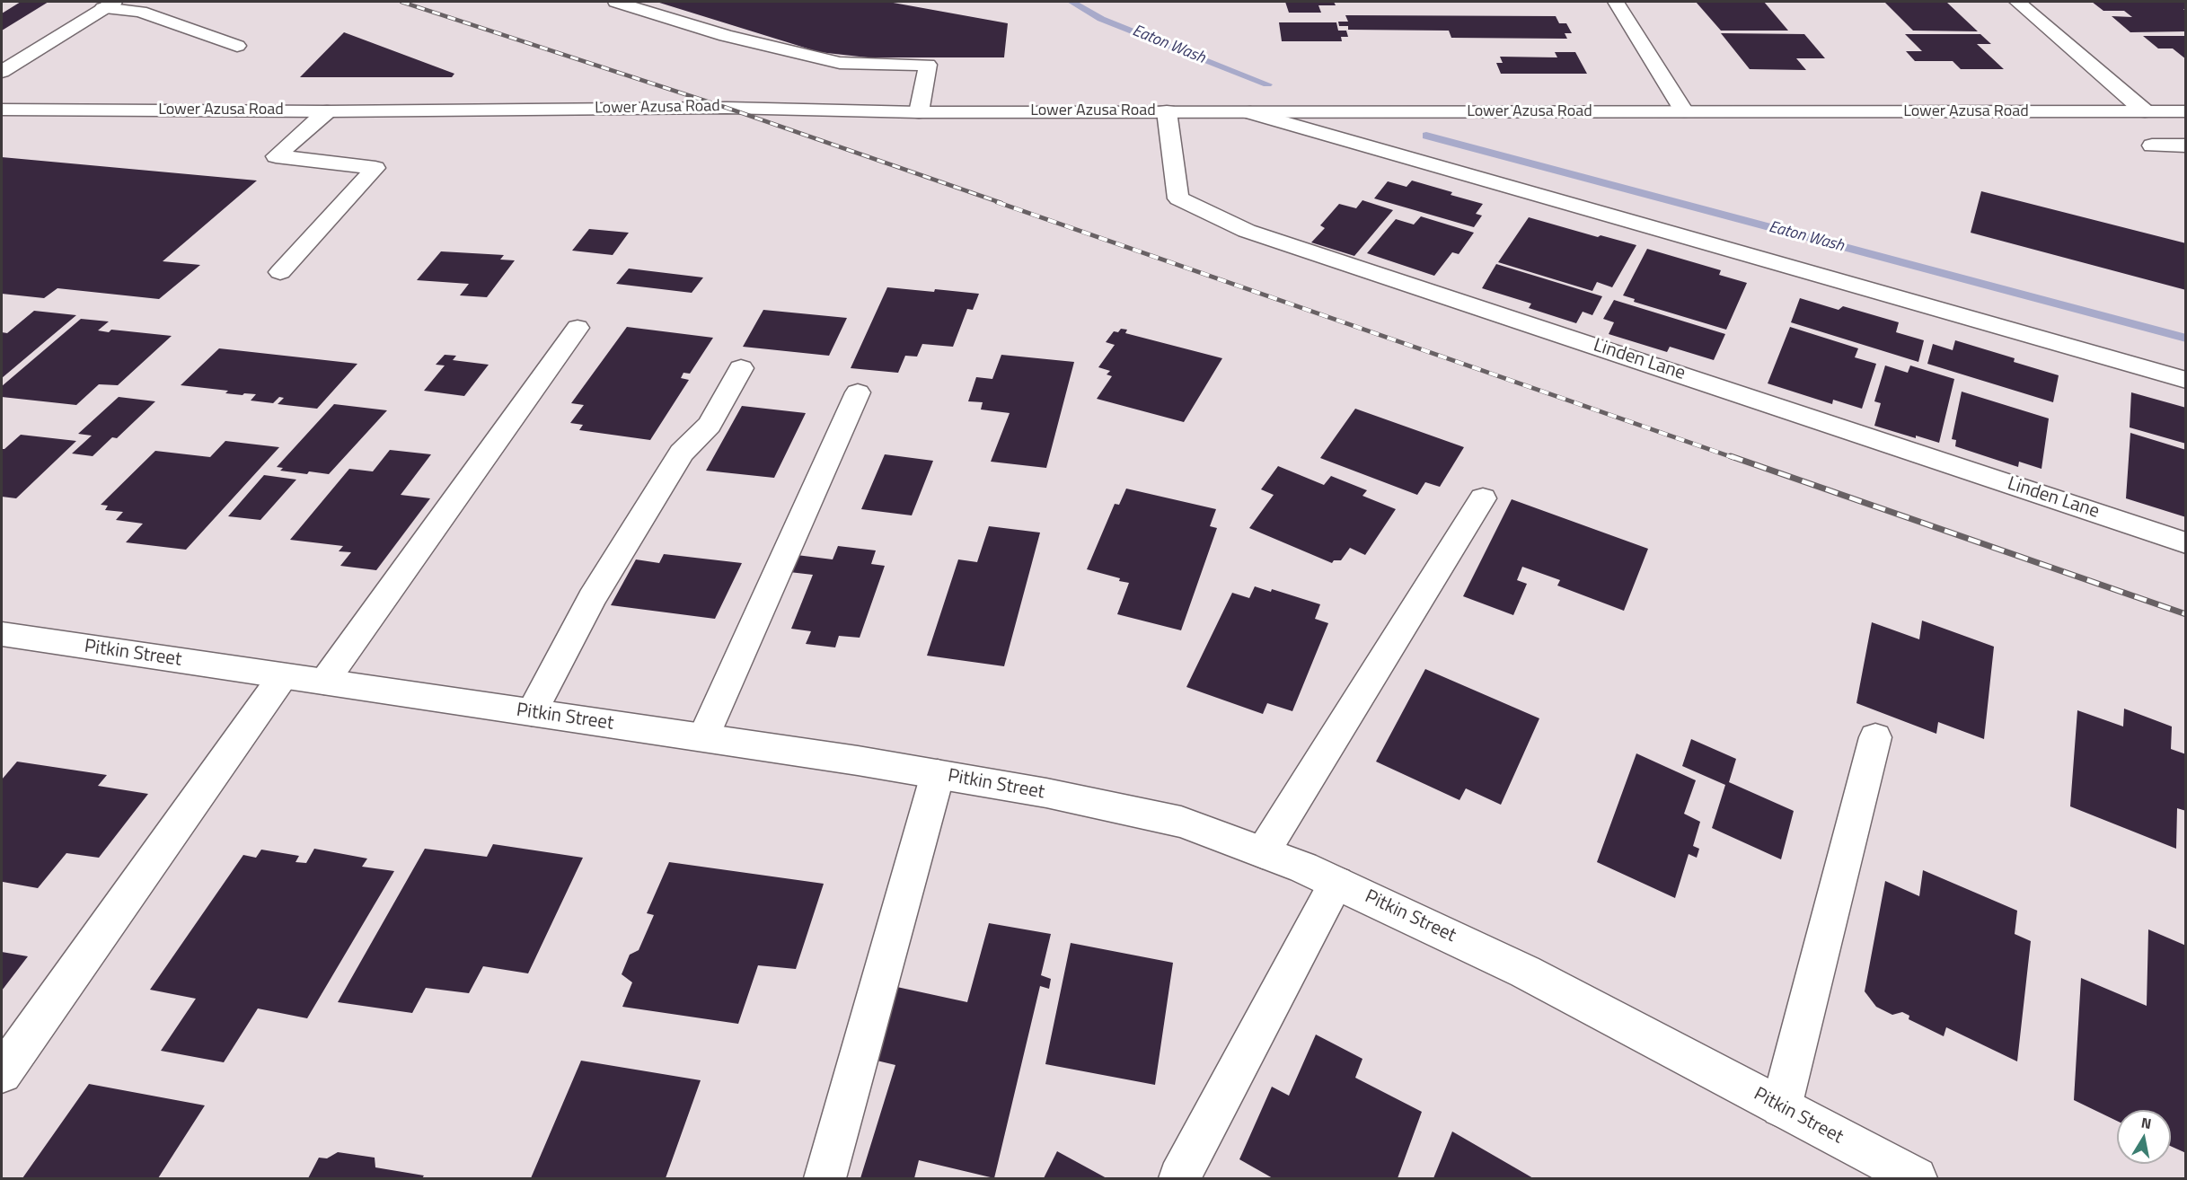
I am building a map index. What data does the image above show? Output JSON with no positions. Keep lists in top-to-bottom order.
{
  "streets": {
    "street": ["Lower Azusa Road", "Linden Lane", "Pitkin Street"]
  },
  "crossings": [
    ["Lower Azusa Road", "Linden Lane"]
  ],
  "water": ["Eaton Wash"],
  "north": "top"
}
